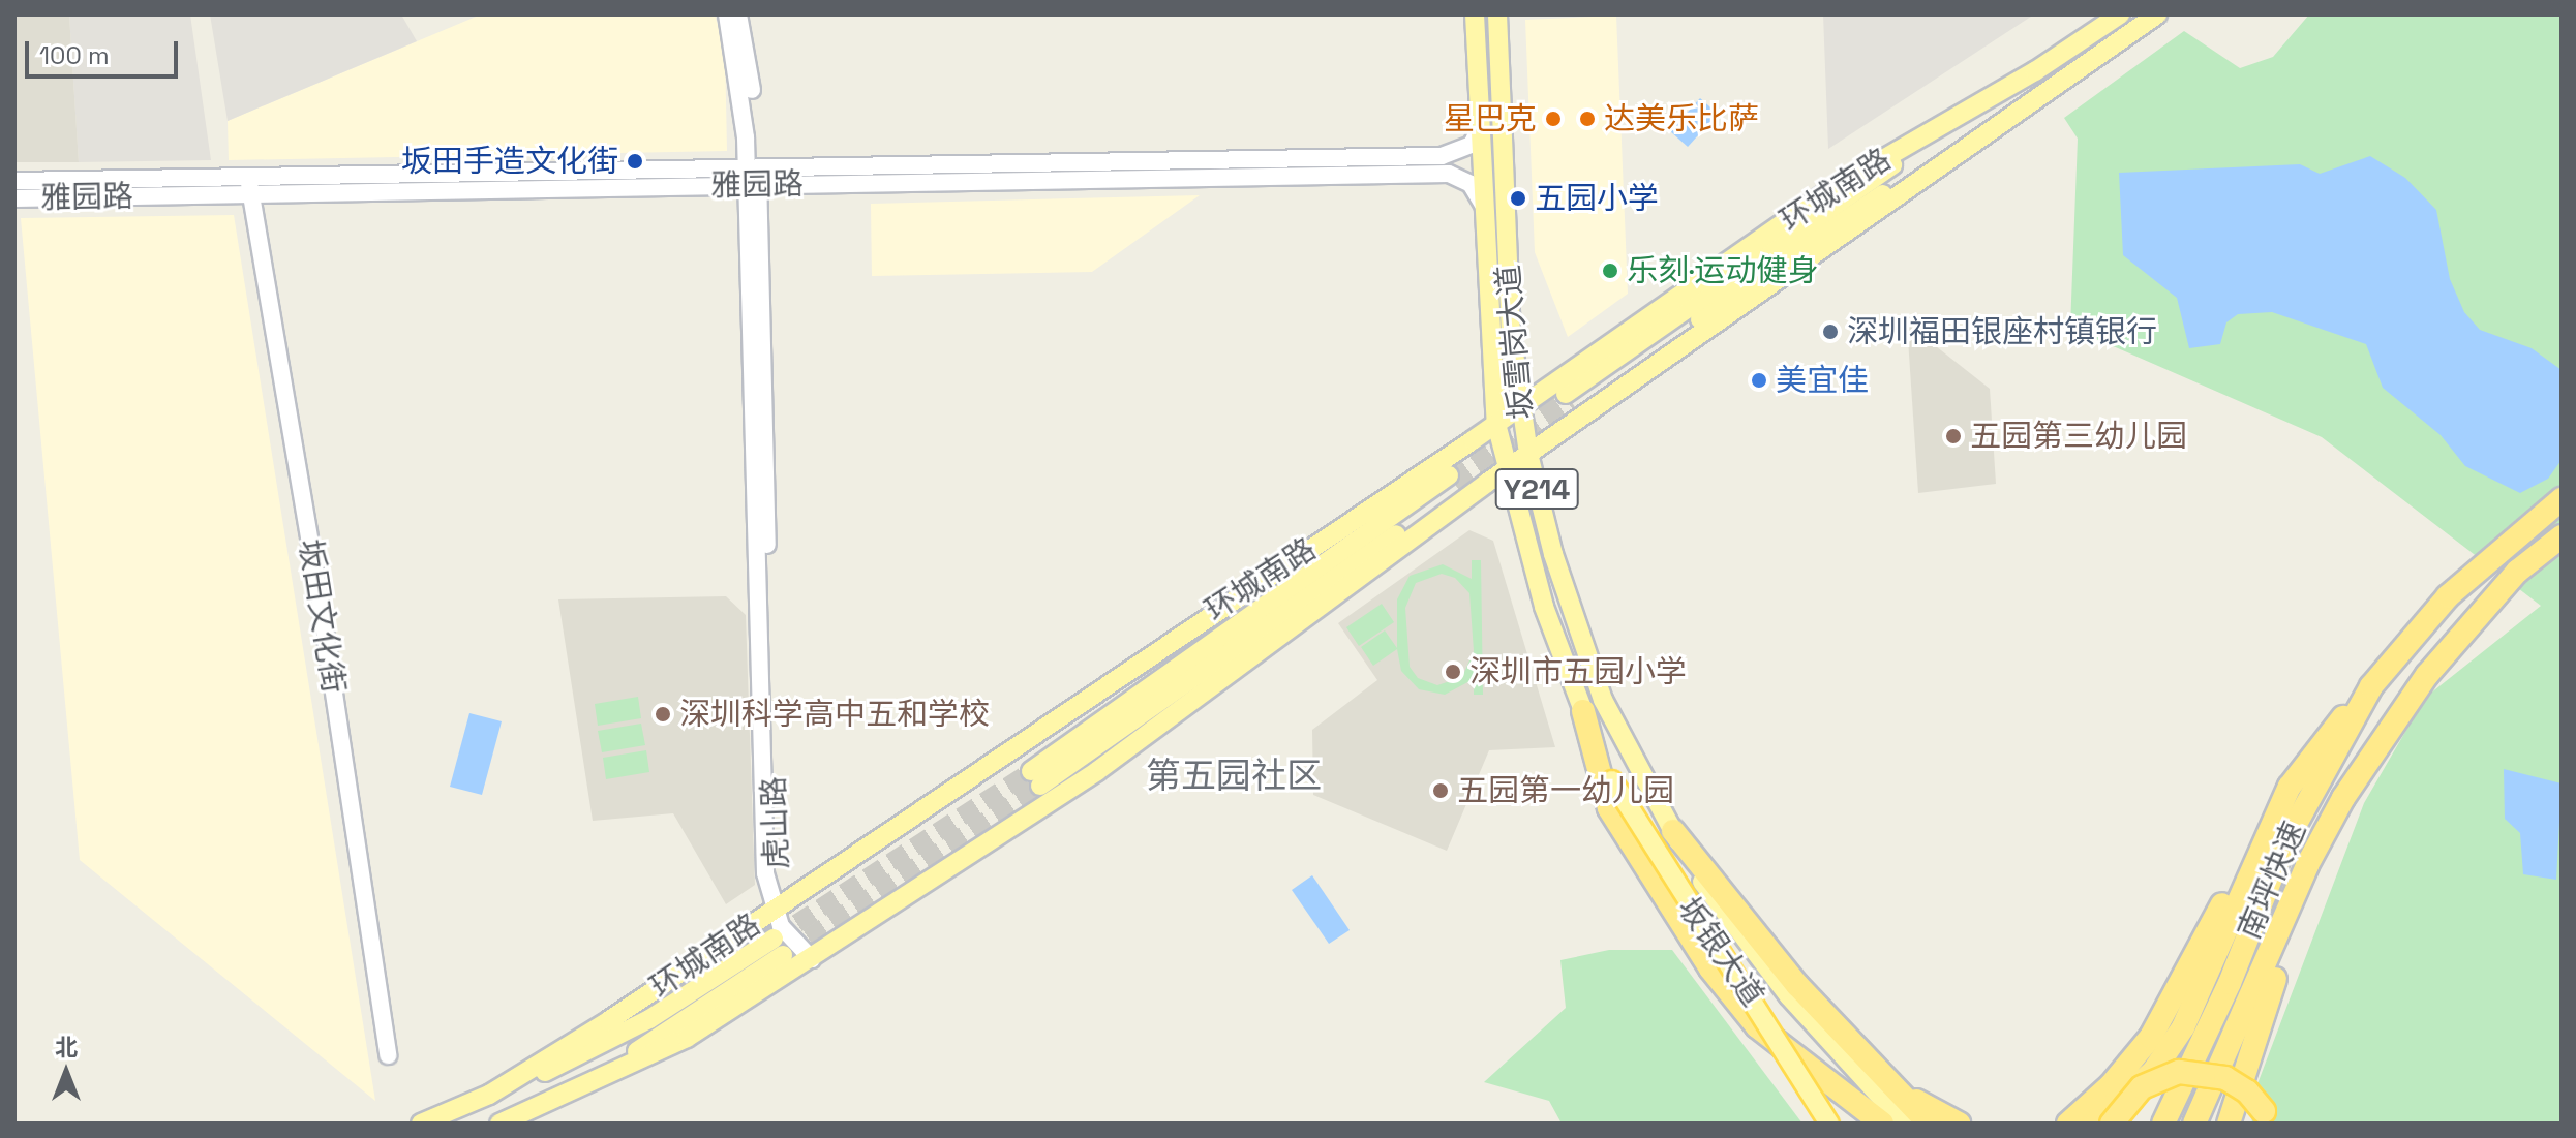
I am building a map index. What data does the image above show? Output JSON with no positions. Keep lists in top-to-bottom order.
{
  "streets": {
    "highway": ["南坪快速"],
    "main road": [
      "雅园路",
      "环城南路",
      "坂雪岗大道",
      "Y214",
      "坂田文化街",
      "虎山路",
      "坂银大道"
    ]
  },
  "crossings": [
    ["雅园路", "坂雪岗大道"],
    ["雅园路", "坂田文化街"],
    ["雅园路", "虎山路"],
    ["环城南路", "坂雪岗大道"],
    ["环城南路", "虎山路"],
    ["坂雪岗大道", "坂银大道"]
  ],
  "districts": ["第五园社区"],
  "places": [
    "星巴克",
    "达美乐比萨",
    "坂田手造文化街",
    "五园小学",
    "乐刻·运动健身",
    "深圳福田银座村镇银行",
    "美宜佳",
    "五园第三幼儿园",
    "深圳市五园小学",
    "深圳科学高中五和学校",
    "五园第一幼儿园"
  ],
  "scale_bar": "100 m",
  "north": "top"
}
